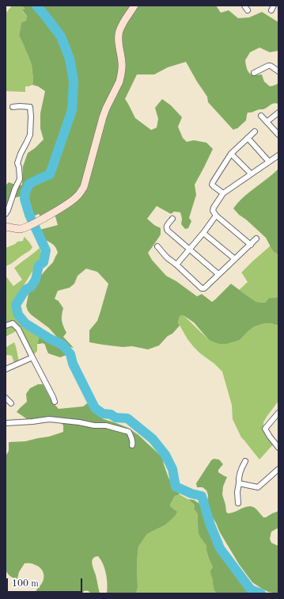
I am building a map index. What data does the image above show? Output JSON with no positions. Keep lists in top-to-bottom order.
{
  "scale_bar": "100 m"
}
